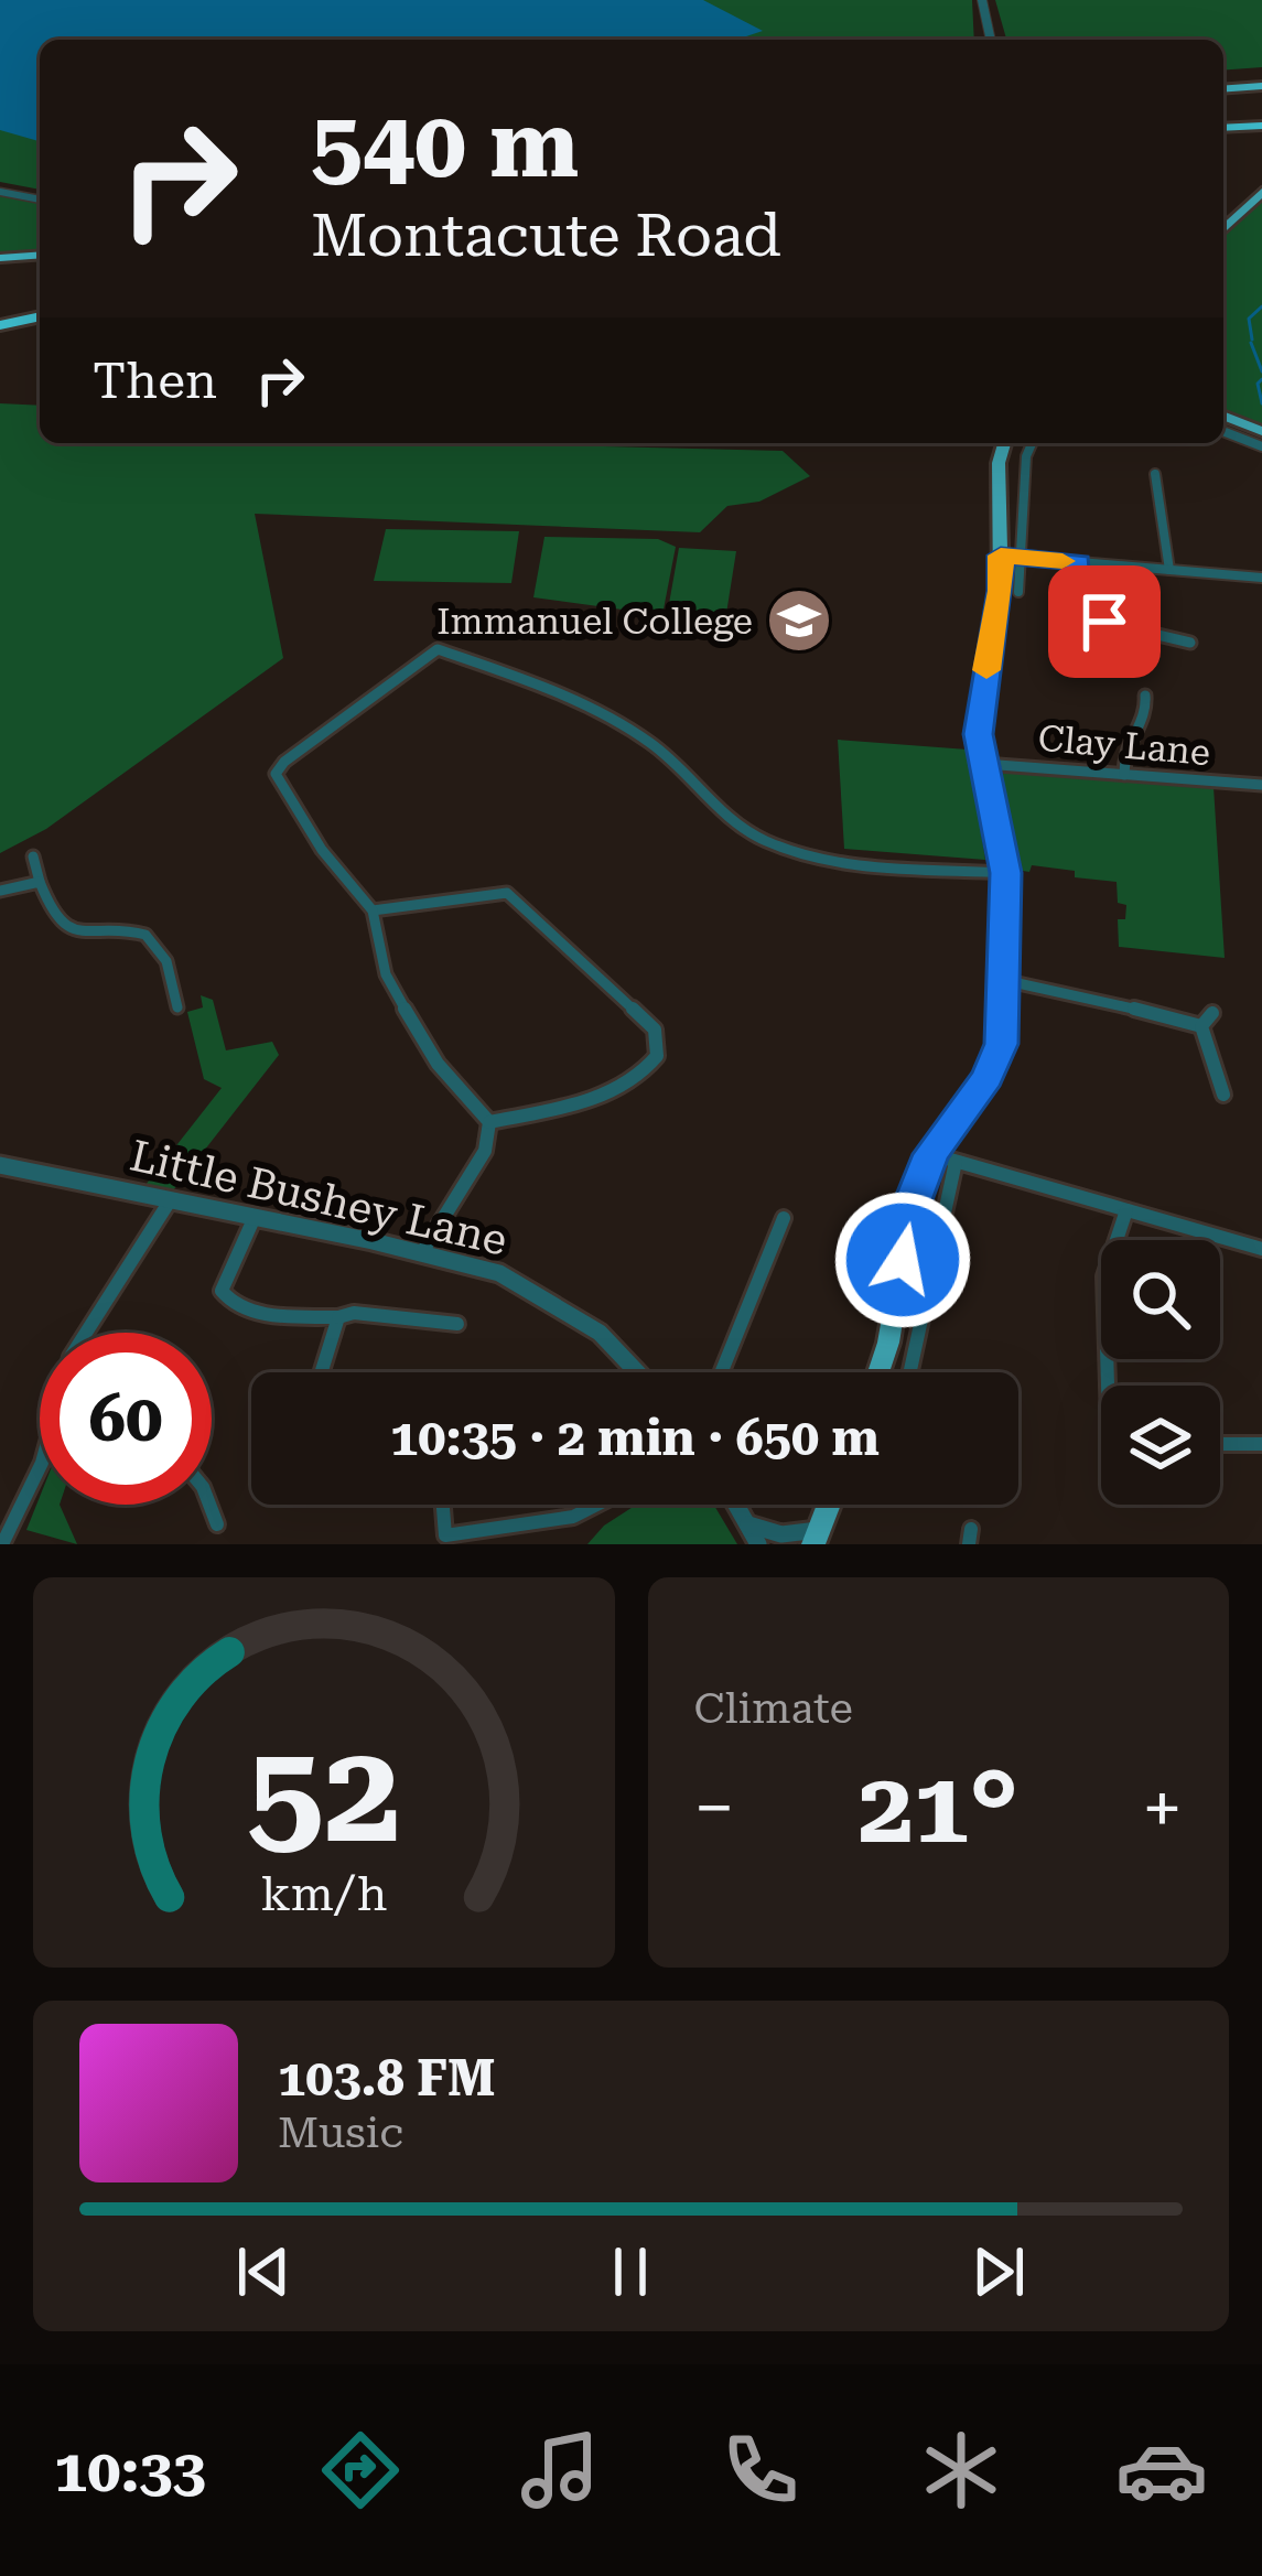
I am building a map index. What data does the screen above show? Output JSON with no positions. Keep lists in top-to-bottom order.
{
  "streets": {
    "street": ["Clay Lane", "Little Bushey Lane"]
  },
  "places": {
    "school or university": ["Immanuel College"]
  },
  "page": {
    "turn": ["540 m", "Montacute Road"],
    "then": "Then",
    "limit": "60",
    "trip": "10:35 · 2 min · 650 m",
    "tile": "Climate",
    "heat": ["−", "21°", "+"],
    "song": ["103.8 FM", "Music"],
    "tabs": "10:33",
    "gauge": ["52", "km/h"]
  }
}
